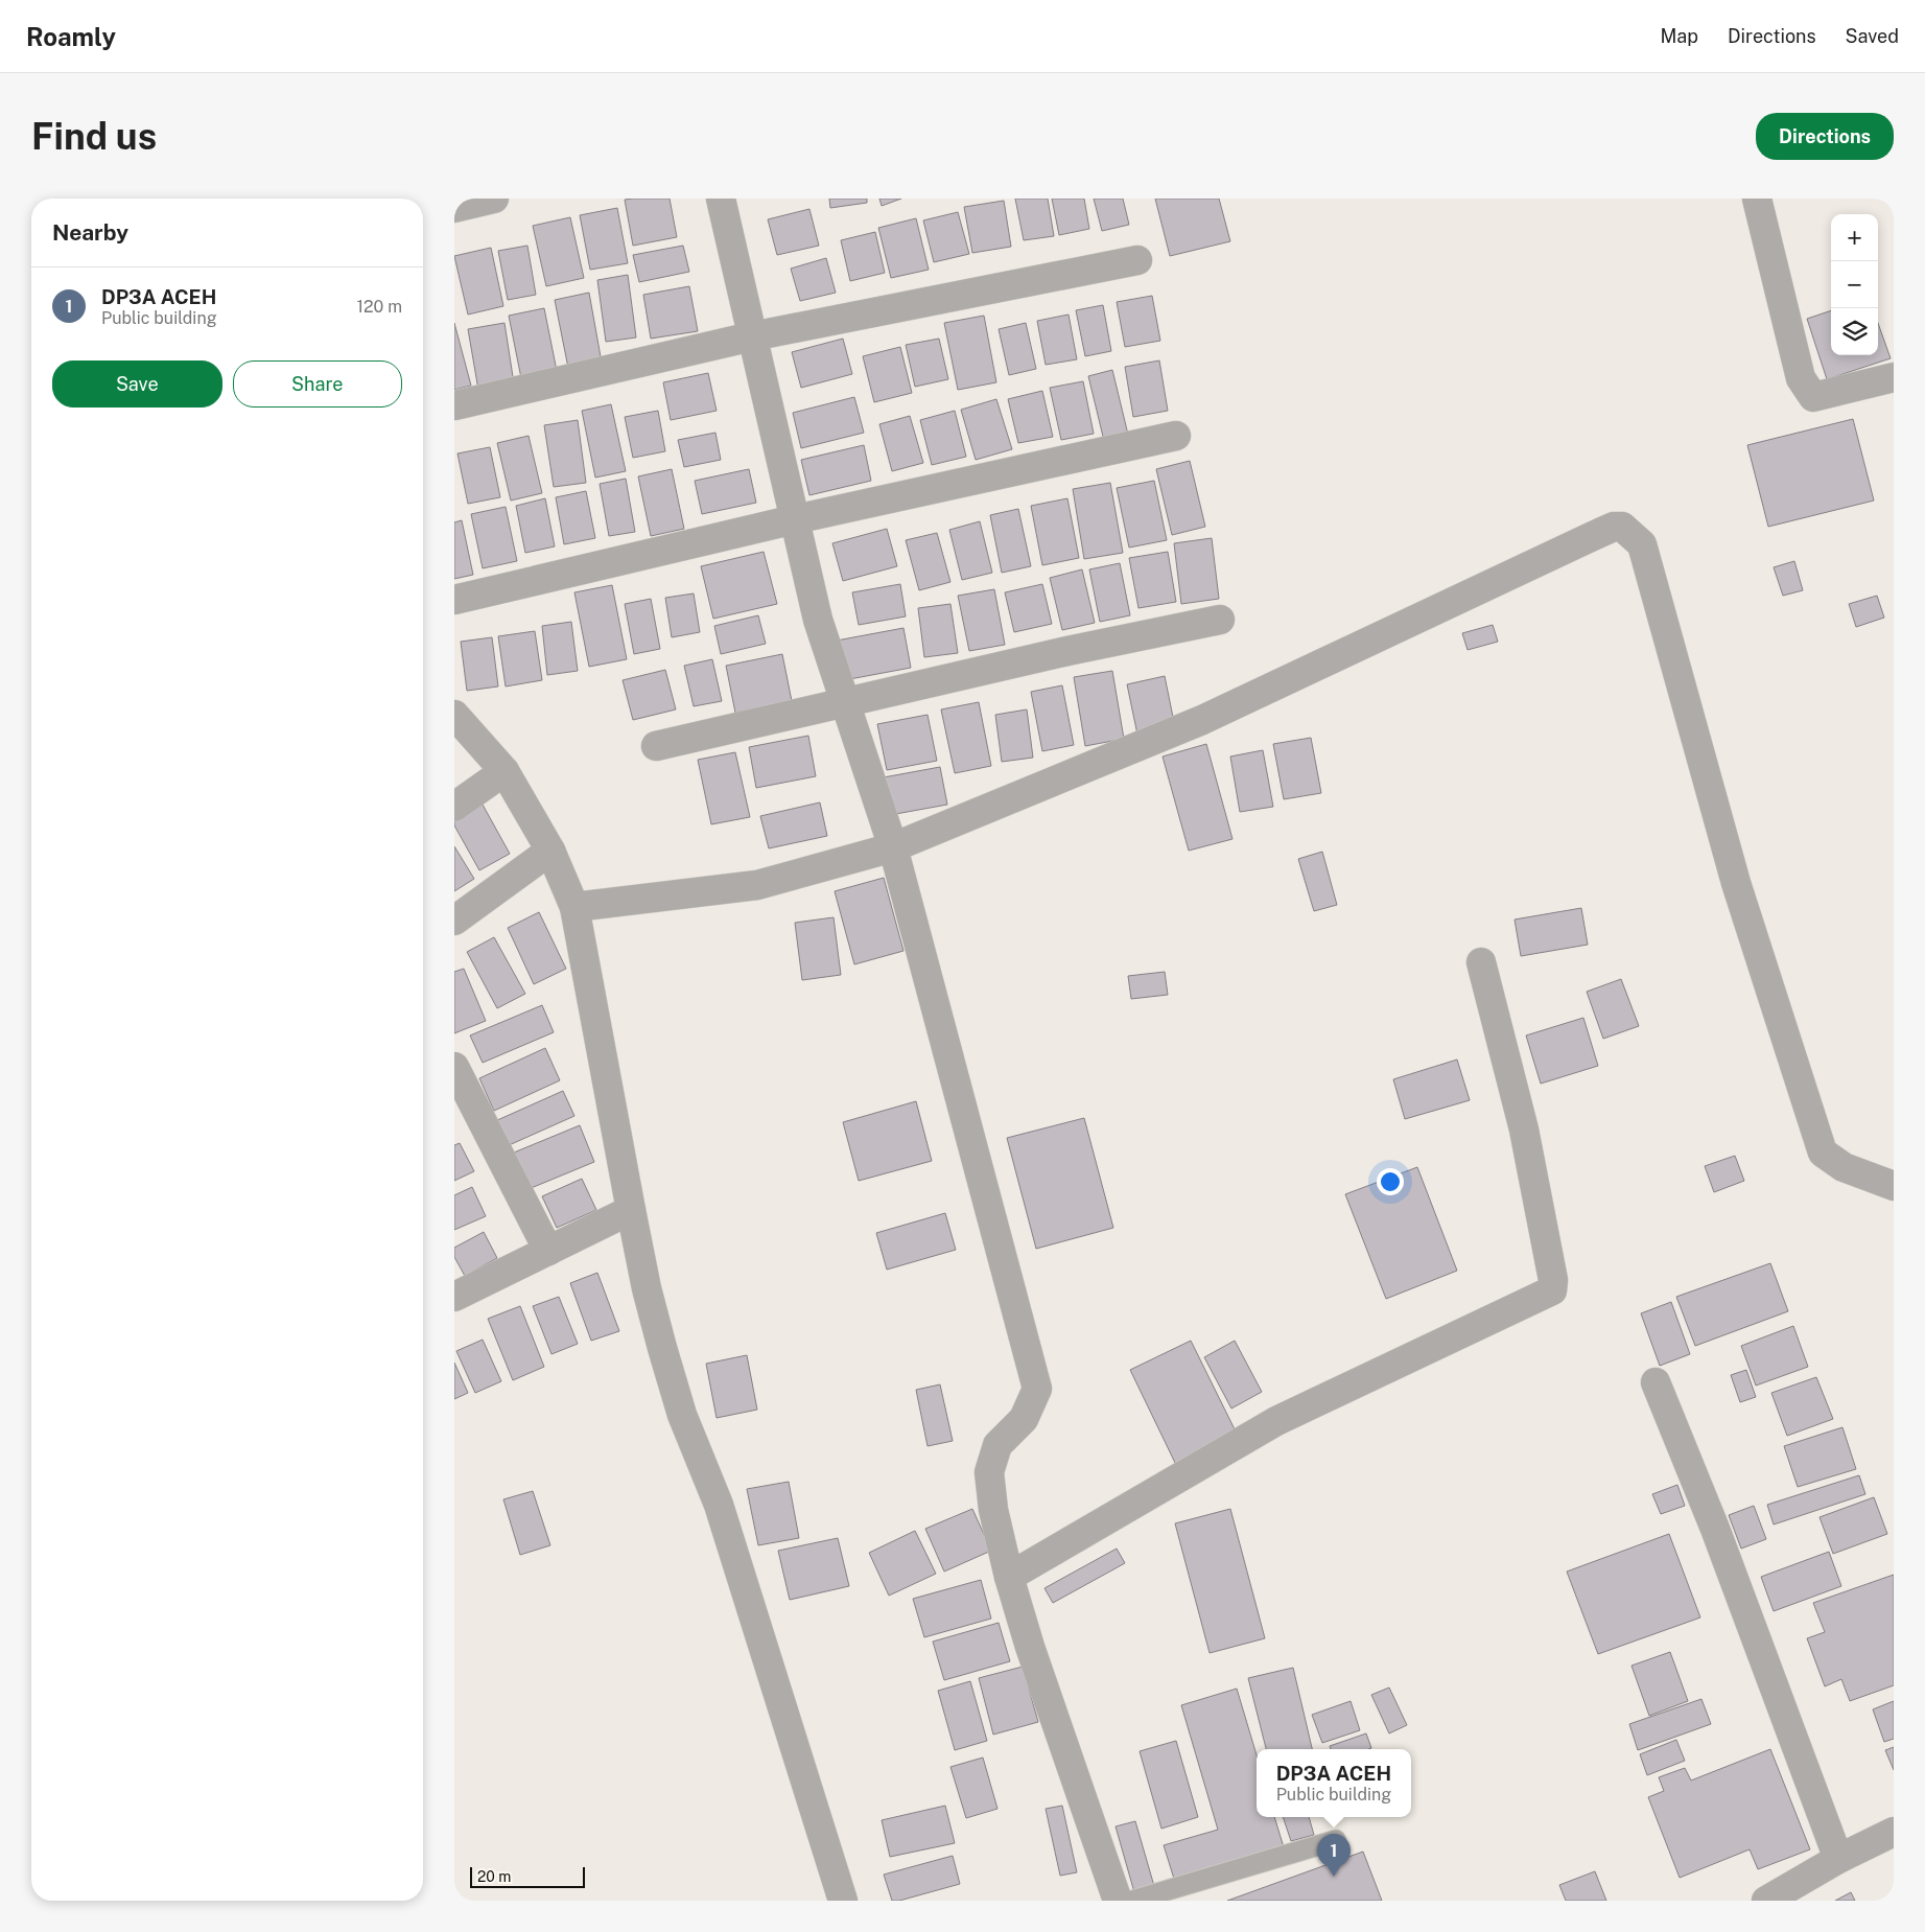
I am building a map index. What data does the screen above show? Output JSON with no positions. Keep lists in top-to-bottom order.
{
  "scale_bar": "20 m",
  "page": {
    "header": "Roamly",
    "nav": ["Map", "Directions", "Saved"],
    "buttons": [
      "Directions",
      ["Save", "Share"]
    ],
    "title": "Find us",
    "heading": "Nearby",
    "map_buttons": ["+", "−"],
    "list": [
      {
        "mark": "1",
        "name": "DP3A ACEH",
        "note": "Public building",
        "value": "120 m"
      }
    ],
    "popup": ["DP3A ACEH", "Public building"],
    "pins": "1",
    "scale": "20 m"
  }
}
